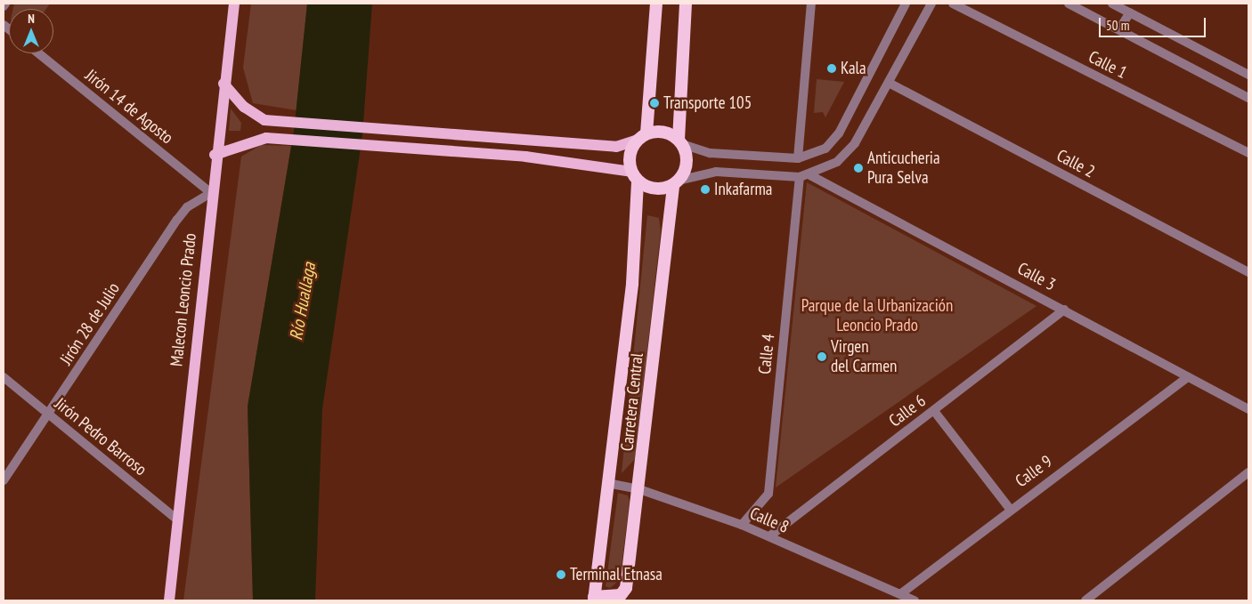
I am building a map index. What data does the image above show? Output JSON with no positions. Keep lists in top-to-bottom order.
{
  "streets": {
    "highway": ["Carretera Central"],
    "main road": ["Malecon Leoncio Prado"],
    "street": [
      "Calle 1",
      "Jirón 14 de Agosto",
      "Calle 2",
      "Calle 3",
      "Jirón 28 de Julio",
      "Calle 4",
      "Calle 6",
      "Jirón Pedro Barroso",
      "Calle 9",
      "Calle 8"
    ]
  },
  "crossings": [
    ["Jirón 14 de Agosto", "Malecon Leoncio Prado"],
    ["Jirón 14 de Agosto", "Jirón 28 de Julio"],
    ["Calle 3", "Calle 4"],
    ["Calle 3", "Calle 6"],
    ["Calle 3", "Calle 9"],
    ["Malecon Leoncio Prado", "Jirón 28 de Julio"],
    ["Malecon Leoncio Prado", "Jirón Pedro Barroso"],
    ["Jirón 28 de Julio", "Jirón Pedro Barroso"],
    ["Calle 4", "Calle 8"],
    ["Carretera Central", "Calle 8"],
    ["Calle 6", "Calle 8"],
    ["Calle 9", "Calle 8"]
  ],
  "water": ["Río Huallaga"],
  "parks": ["Parque de la Urbanización Leoncio Prado"],
  "places": [
    "Kala",
    "Transporte 105",
    "Anticucheria Pura Selva",
    "Inkafarma",
    "Virgen del Carmen",
    "Terminal Etnasa"
  ],
  "scale_bar": "50 m",
  "north": "top"
}
